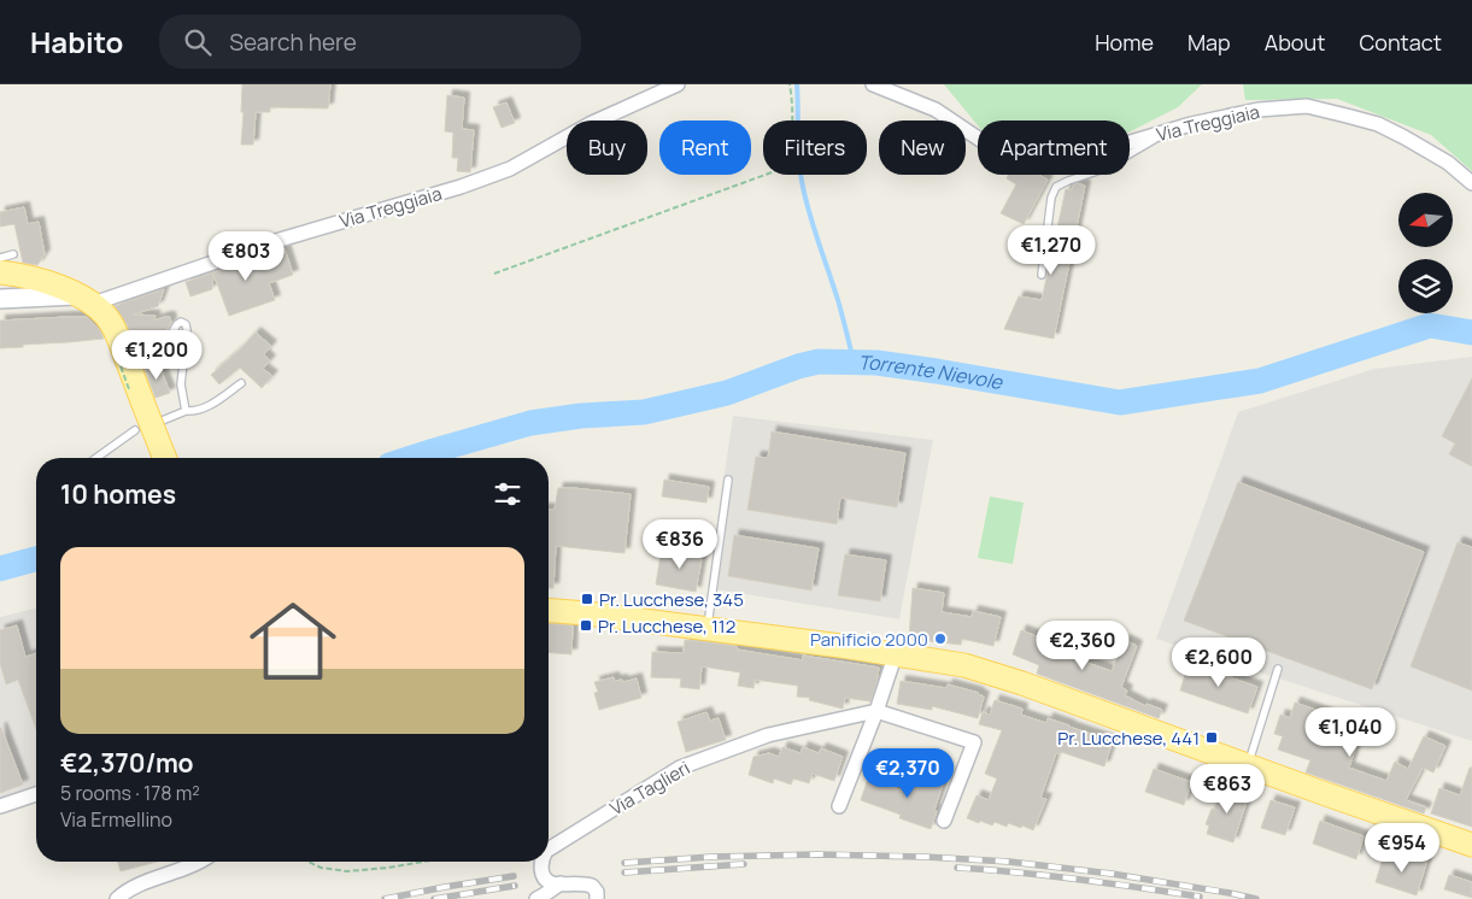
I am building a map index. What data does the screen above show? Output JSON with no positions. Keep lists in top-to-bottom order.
{
  "streets": {
    "street": ["Via Treggiaia", "Via Taglieri"]
  },
  "water": ["Torrente Nievole"],
  "places": {
    "transit": ["Pr. Lucchese, 345", "Pr. Lucchese, 112", "Pr. Lucchese, 441"],
    "other": ["Panificio 2000"]
  },
  "north": "left",
  "page": {
    "header": "Habito",
    "search": "Search here",
    "nav": [
      "Home",
      "Map",
      "About",
      "Contact"
    ],
    "chip": [
      "Buy",
      "Rent",
      "Filters",
      "New",
      "Apartment"
    ],
    "price": [
      "€1,270",
      "€803",
      "€1,200",
      "€836",
      "€2,360",
      "€2,600",
      "€1,040",
      "€2,370",
      "€863",
      "€954"
    ],
    "heading": "10 homes",
    "list": [
      {
        "name": "€2,370/mo",
        "note": "5 rooms · 178 m² · Via Ermellino"
      }
    ]
  }
}
